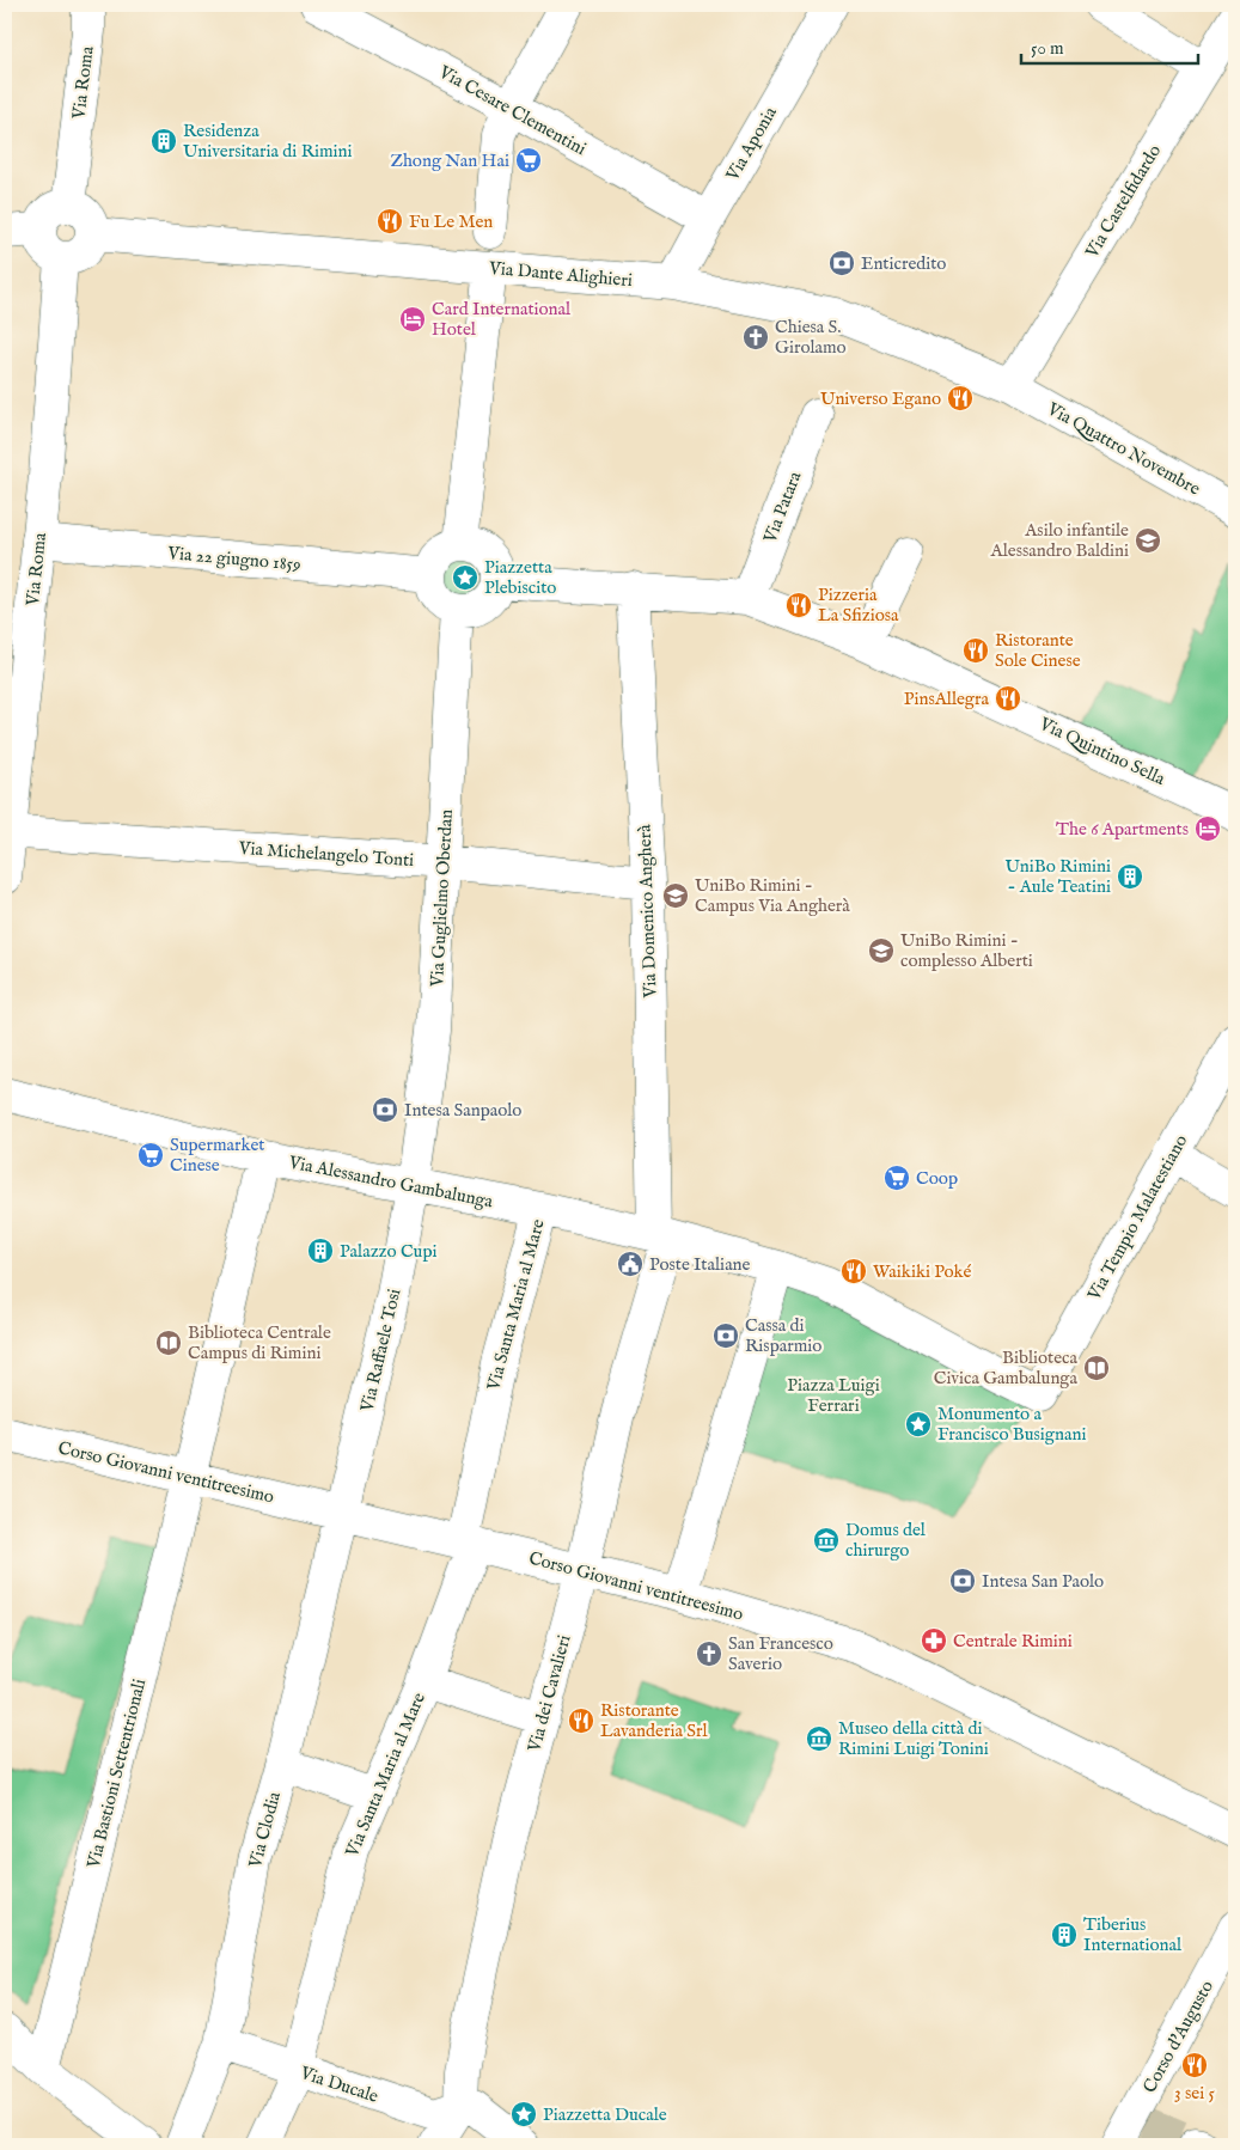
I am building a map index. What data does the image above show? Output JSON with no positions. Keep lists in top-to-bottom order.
{
  "streets": {
    "street": [
      "Via Roma",
      "Via Cesare Clementini",
      "Via Aponia",
      "Via Castelfidardo",
      "Via Dante Alighieri",
      "Via Quattro Novembre",
      "Via Patara",
      "Via 22 giugno 1859",
      "Via Quintino Sella",
      "Via Michelangelo Tonti",
      "Via Guglielmo Oberdan",
      "Via Domenico Angherà",
      "Via Alessandro Gambalunga",
      "Via Tempio Malatestiano",
      "Via Santa Maria al Mare",
      "Via Raffaele Tosi",
      "Corso Giovanni ventitreesimo",
      "Via dei Cavalieri",
      "Via Bastioni Settentrionali",
      "Via Clodia",
      "Corso d'Augusto",
      "Via Ducale"
    ]
  },
  "crossings": [
    ["Via Roma", "Via Dante Alighieri"],
    ["Via Roma", "Via 22 giugno 1859"],
    ["Via Roma", "Via Michelangelo Tonti"],
    ["Via Cesare Clementini", "Via Aponia"],
    ["Via Aponia", "Via Dante Alighieri"],
    ["Via Castelfidardo", "Via Dante Alighieri"],
    ["Via Castelfidardo", "Via Quattro Novembre"],
    ["Via Dante Alighieri", "Via Quattro Novembre"],
    ["Via 22 giugno 1859", "Via Guglielmo Oberdan"],
    ["Via Michelangelo Tonti", "Via Guglielmo Oberdan"],
    ["Via Michelangelo Tonti", "Via Domenico Angherà"],
    ["Via Guglielmo Oberdan", "Via Alessandro Gambalunga"],
    ["Via Guglielmo Oberdan", "Via Raffaele Tosi"],
    ["Via Domenico Angherà", "Via Alessandro Gambalunga"],
    ["Via Domenico Angherà", "Via dei Cavalieri"],
    ["Via Alessandro Gambalunga", "Via Tempio Malatestiano"],
    ["Via Alessandro Gambalunga", "Via Santa Maria al Mare"],
    ["Via Alessandro Gambalunga", "Via Raffaele Tosi"],
    ["Via Alessandro Gambalunga", "Via dei Cavalieri"],
    ["Via Alessandro Gambalunga", "Via Bastioni Settentrionali"],
    ["Via Santa Maria al Mare", "Corso Giovanni ventitreesimo"],
    ["Via Santa Maria al Mare", "Via Ducale"],
    ["Via Raffaele Tosi", "Corso Giovanni ventitreesimo"],
    ["Via Raffaele Tosi", "Via Clodia"],
    ["Corso Giovanni ventitreesimo", "Via dei Cavalieri"],
    ["Corso Giovanni ventitreesimo", "Via Bastioni Settentrionali"],
    ["Corso Giovanni ventitreesimo", "Via Clodia"],
    ["Via dei Cavalieri", "Via Ducale"],
    ["Via Clodia", "Via Ducale"]
  ],
  "parks": ["Piazza Luigi Ferrari"],
  "places": {
    "building": [
      "Residenza Universitaria di Rimini",
      "UniBo Rimini - Aule Teatini",
      "Palazzo Cupi",
      "Tiberius International"
    ],
    "supermarket": ["Zhong Nan Hai", "Supermarket Cinese", "Coop"],
    "restaurant": [
      "Fu Le Men",
      "Universo Egano",
      "Pizzeria La Sfiziosa",
      "Ristorante Sole Cinese",
      "PinsAllegra",
      "Waikiki Poké",
      "Ristorante Lavanderia Srl",
      "3 sei 5"
    ],
    "bank": [
      "Enticredito",
      "Intesa Sanpaolo",
      "Cassa di Risparmio",
      "Intesa San Paolo"
    ],
    "hotel": ["Card International Hotel", "The 6 Apartments"],
    "church": ["Chiesa S. Girolamo", "San Francesco Saverio"],
    "school or university": ["Asilo infantile Alessandro Baldini", "UniBo Rimini - Campus Via Angherà", "UniBo Rimini - complesso Alberti"],
    "place": ["Piazzetta Plebiscito", "Monumento a Francisco Busignani", "Piazzetta Ducale"],
    "public building": ["Poste Italiane"],
    "library": ["Biblioteca Centrale Campus di Rimini", "Biblioteca Civica Gambalunga"],
    "museum": ["Domus del chirurgo", "Museo della città di Rimini Luigi Tonini"],
    "pharmacy": ["Centrale Rimini"]
  },
  "scale_bar": "50 m"
}
